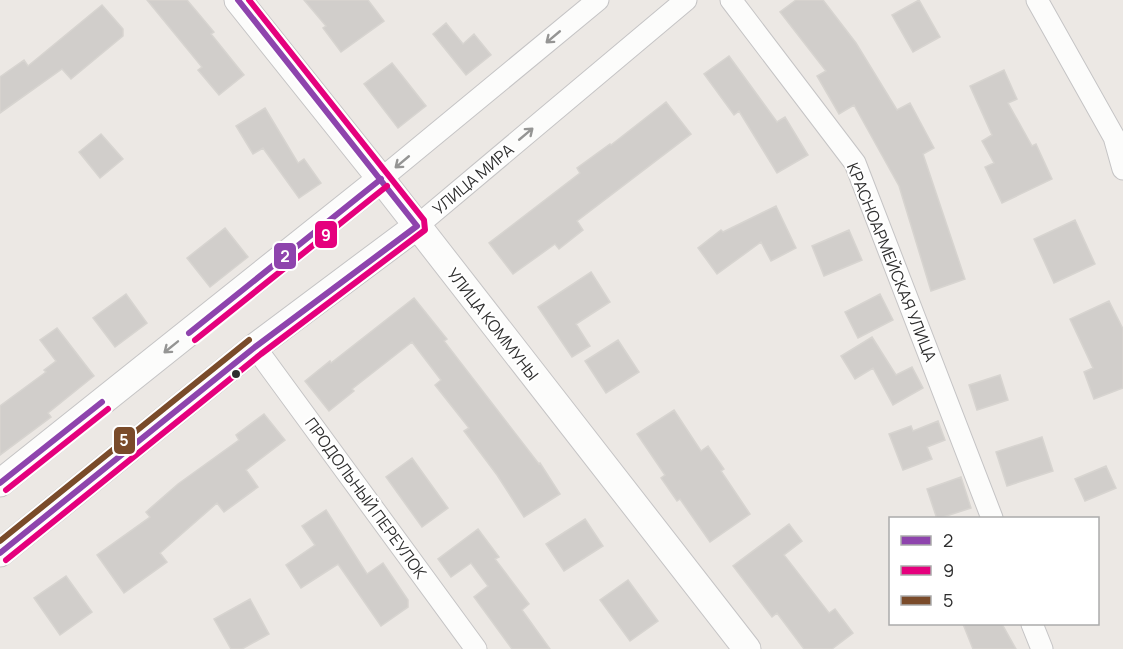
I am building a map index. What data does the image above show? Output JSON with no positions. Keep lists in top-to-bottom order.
{
  "streets": {
    "street": [
      "УЛИЦА МИРА",
      "КРАСНОАРМЕЙСКАЯ УЛИЦА",
      "УЛИЦА КОММУНЫ",
      "ПРОДОЛЬНЫЙ ПЕРЕУЛОК"
    ]
  },
  "crossings": [
    ["УЛИЦА МИРА", "УЛИЦА КОММУНЫ"],
    ["УЛИЦА МИРА", "ПРОДОЛЬНЫЙ ПЕРЕУЛОК"]
  ],
  "lines": ["transit line 2", "transit line 9", "transit line 5"],
  "legend": ["2", "9", "5"]
}
